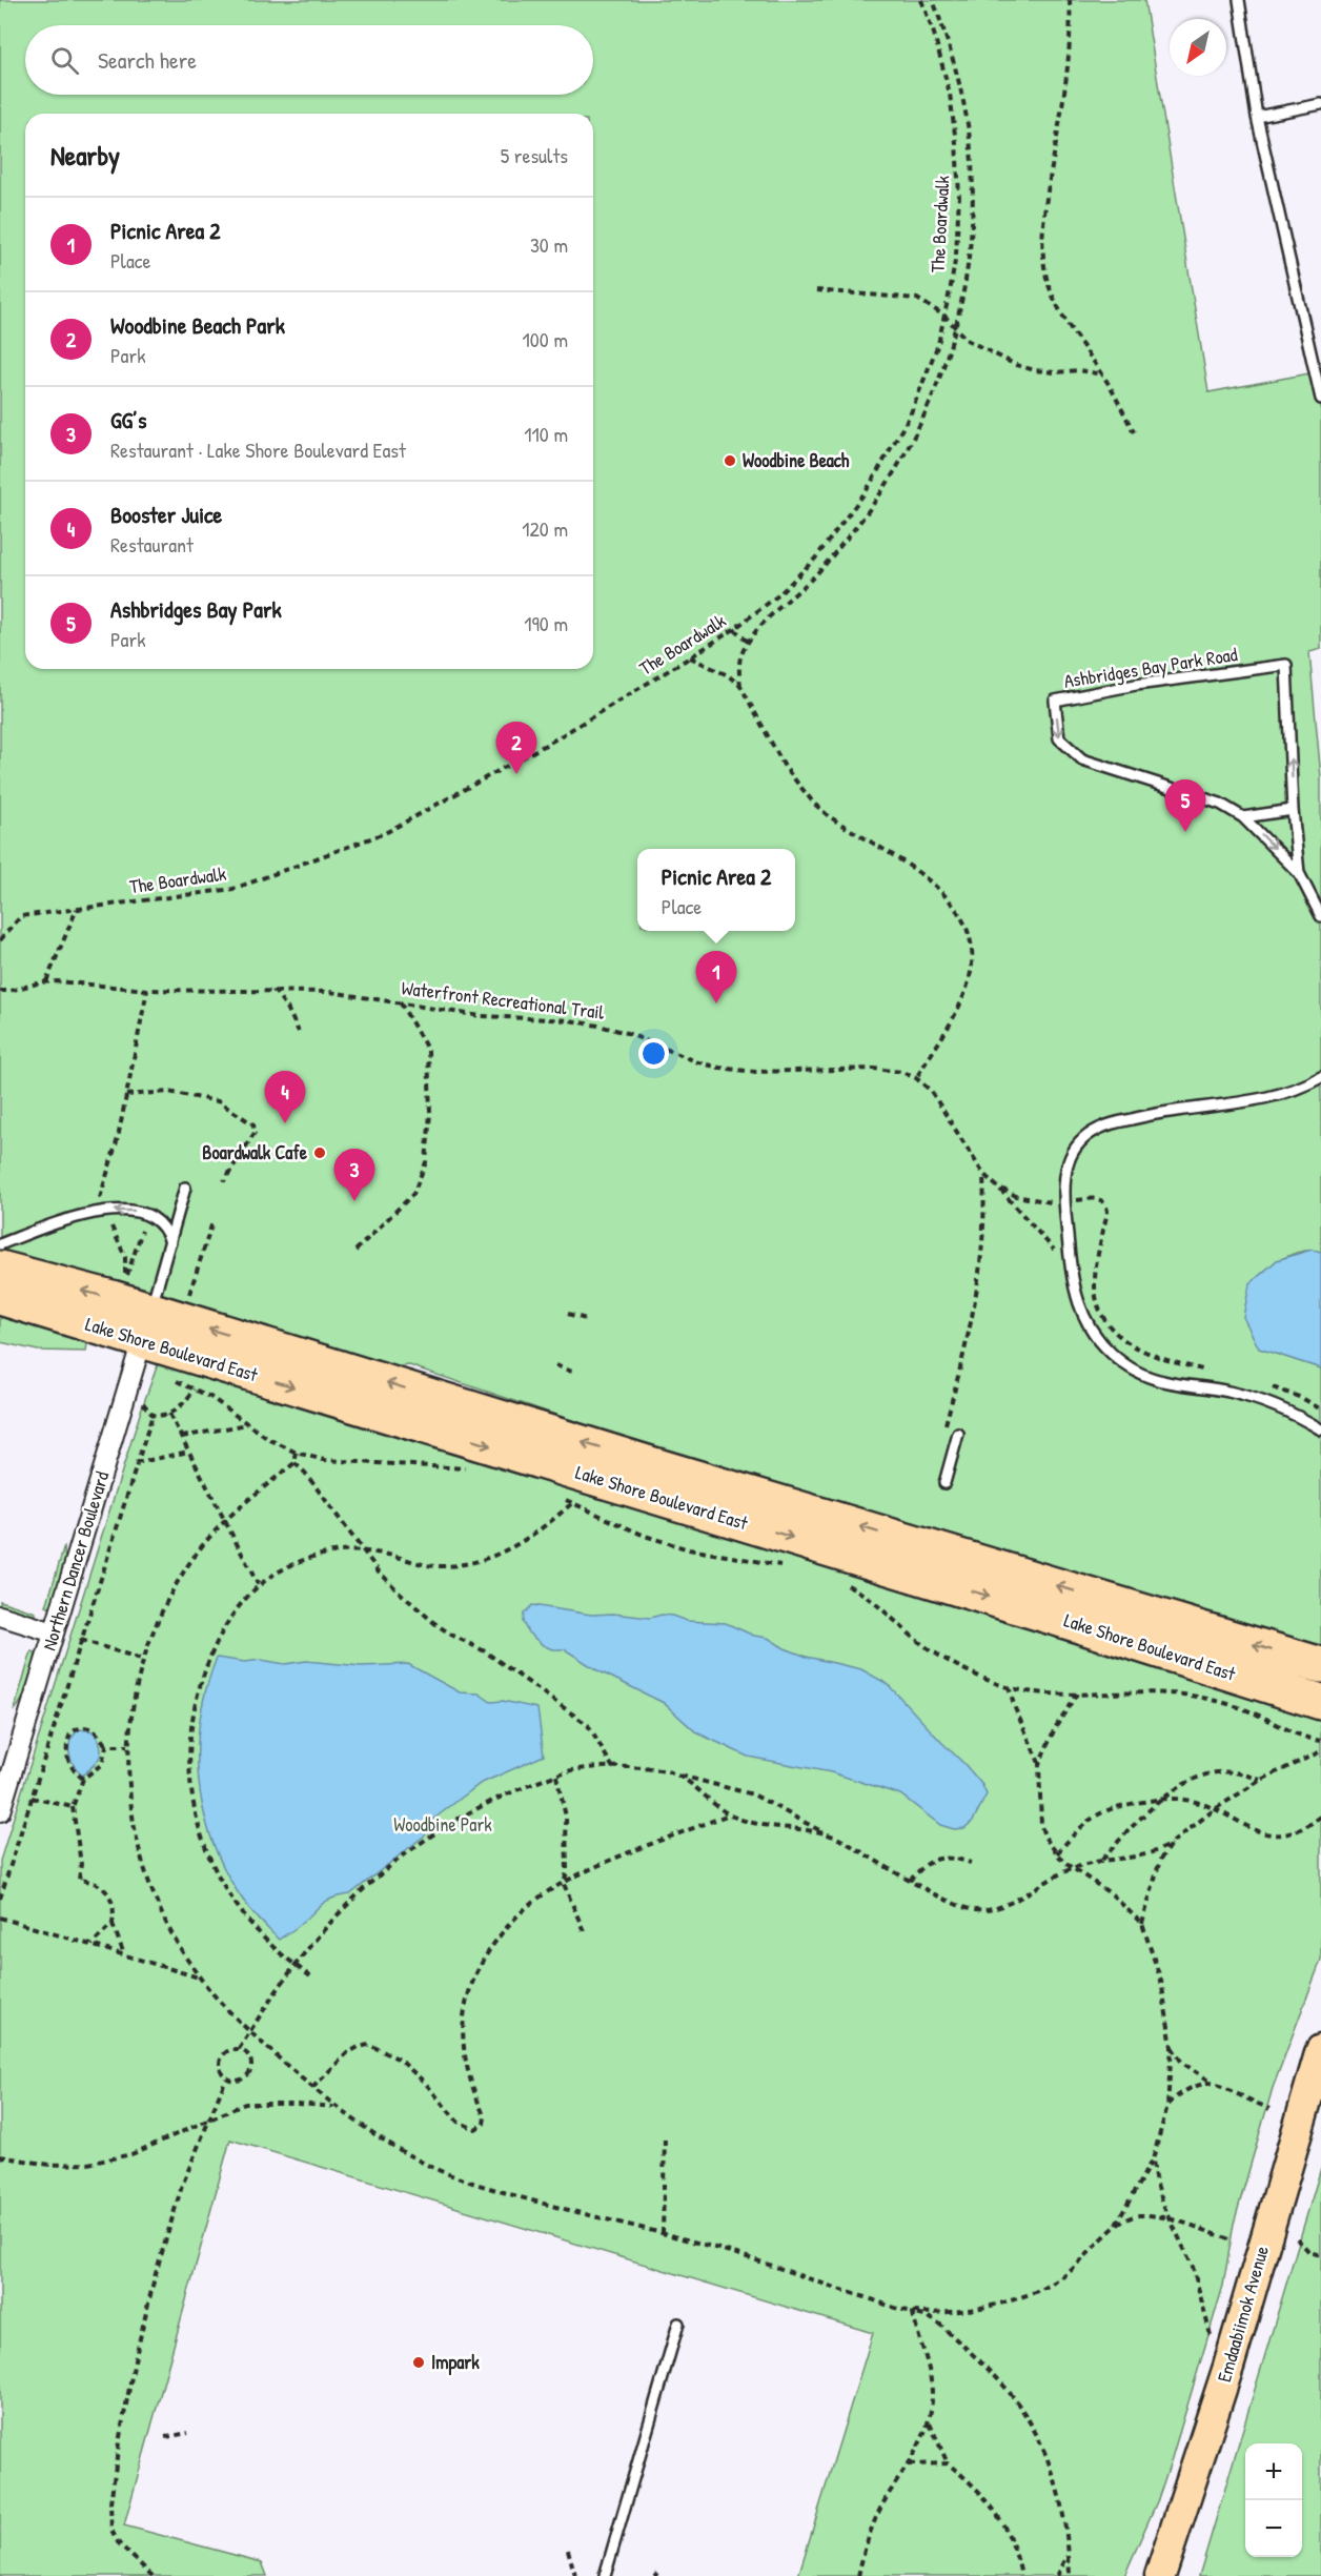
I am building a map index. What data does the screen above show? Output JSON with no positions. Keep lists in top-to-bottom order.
{
  "streets": {
    "highway": ["Lake Shore Boulevard East"],
    "main road": ["Emdaabiimok Avenue"],
    "street": ["Northern Dancer Boulevard"],
    "lane": ["Ashbridges Bay Park Road"],
    "path": ["The Boardwalk", "Waterfront Recreational Trail"]
  },
  "crossings": [
    ["Lake Shore Boulevard East", "Northern Dancer Boulevard"]
  ],
  "parks": ["Woodbine Park"],
  "places": ["Woodbine Beach", "Boardwalk Cafe", "Impark"],
  "north": "bottom left",
  "page": {
    "search": "Search here",
    "heading": ["Nearby", "5 results"],
    "list": [
      {
        "mark": "1",
        "name": "Picnic Area 2",
        "note": "Place",
        "value": "30 m"
      },
      {
        "mark": "2",
        "name": "Woodbine Beach Park",
        "note": "Park",
        "value": "100 m"
      },
      {
        "mark": "3",
        "name": "GG’s",
        "note": "Restaurant · Lake Shore Boulevard East",
        "value": "110 m"
      },
      {
        "mark": "4",
        "name": "Booster Juice",
        "note": "Restaurant",
        "value": "120 m"
      },
      {
        "mark": "5",
        "name": "Ashbridges Bay Park",
        "note": "Park",
        "value": "190 m"
      }
    ],
    "pins": [
      "2",
      "5",
      "1",
      "4",
      "3"
    ],
    "popup": ["Picnic Area 2", "Place"],
    "map_buttons": ["+", "−"]
  }
}
